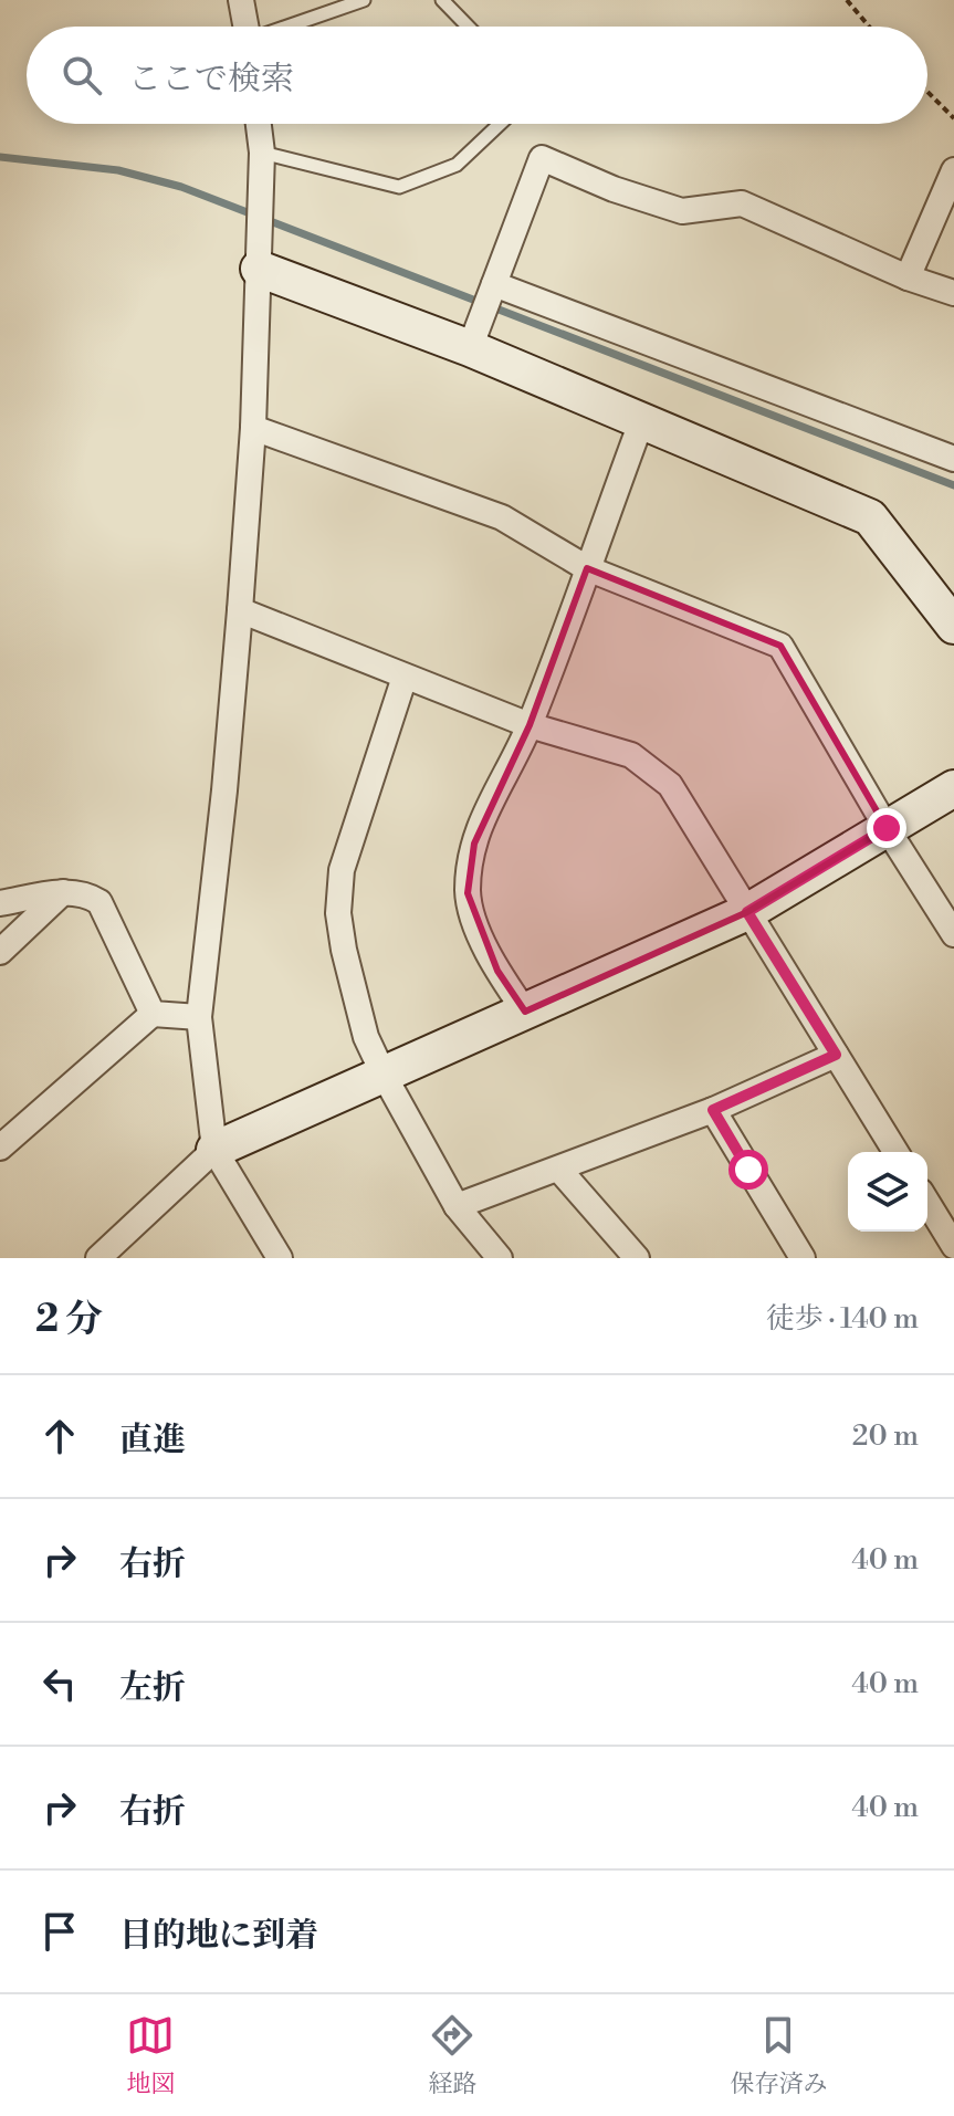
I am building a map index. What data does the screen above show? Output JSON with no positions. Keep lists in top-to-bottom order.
{
  "page": {
    "search": "ここで検索",
    "heading": ["2 分", "徒歩 · 140 m"],
    "list": [
      ["直進", "20 m"],
      ["右折", "40 m"],
      ["左折", "40 m"],
      ["右折", "40 m"],
      "目的地に到着"
    ],
    "nav": ["地図", "経路", "保存済み"]
  }
}
